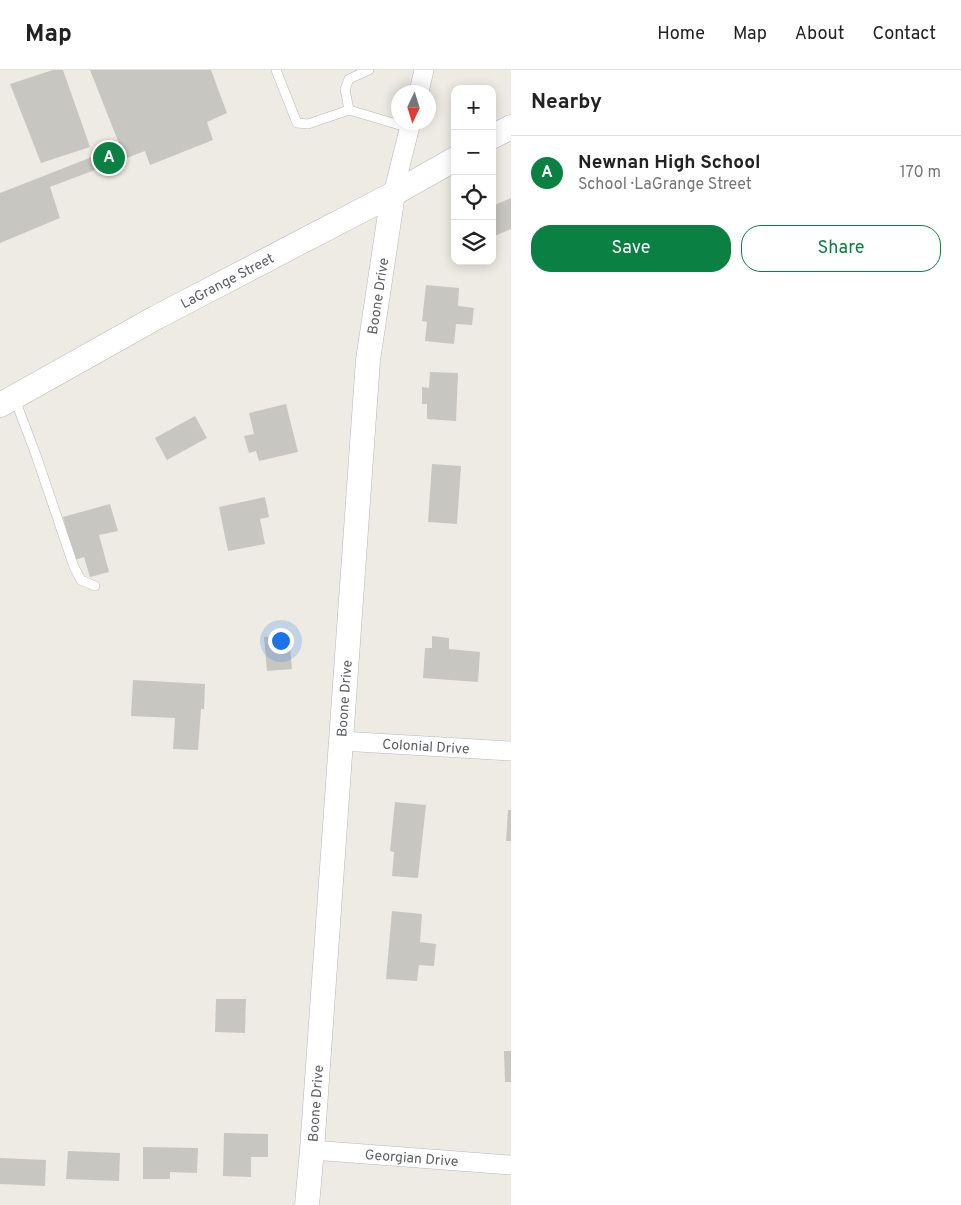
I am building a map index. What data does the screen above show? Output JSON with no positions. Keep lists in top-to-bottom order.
{
  "streets": {
    "street": [
      "LaGrange Street",
      "Boone Drive",
      "Colonial Drive",
      "Georgian Drive"
    ]
  },
  "crossings": [
    ["LaGrange Street", "Boone Drive"],
    ["Boone Drive", "Colonial Drive"],
    ["Boone Drive", "Georgian Drive"]
  ],
  "north": "bottom",
  "page": {
    "header": "Map",
    "nav": [
      "Home",
      "Map",
      "About",
      "Contact"
    ],
    "heading": "Nearby",
    "map_buttons": ["+", "−"],
    "list": [
      {
        "mark": "A",
        "name": "Newnan High School",
        "note": "School · LaGrange Street",
        "value": "170 m"
      }
    ],
    "pins": "A",
    "buttons": ["Save", "Share"]
  }
}
